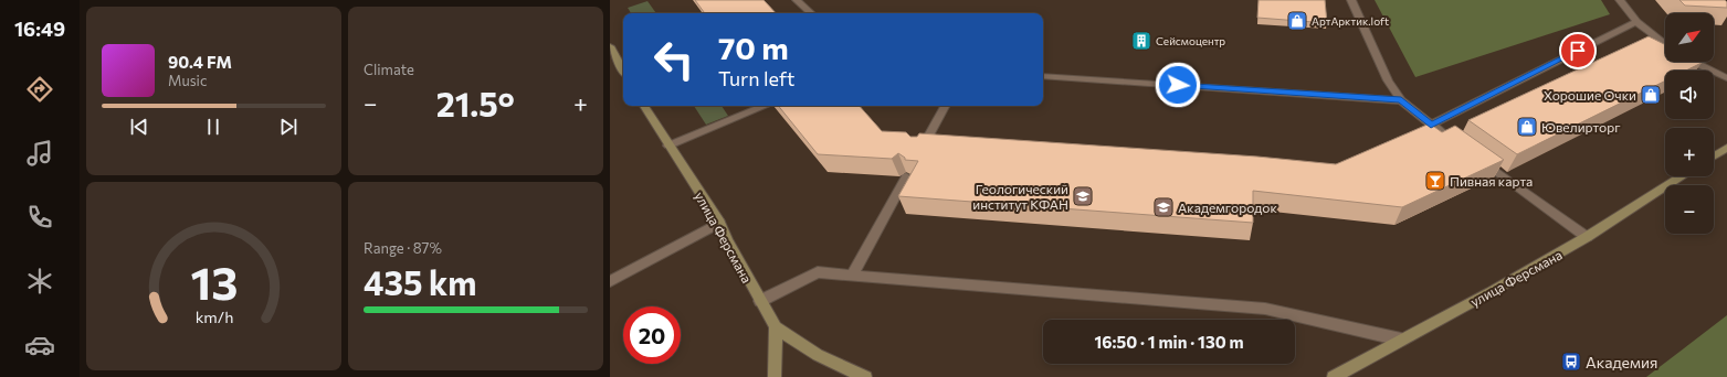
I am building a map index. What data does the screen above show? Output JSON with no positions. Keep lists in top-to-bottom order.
{
  "streets": {
    "street": ["улица Ферсмана"]
  },
  "places": {
    "shop": ["АртАрктик.loft", "Хорошие Очки", "Ювелирторг"],
    "building": ["Сейсмоцентр"],
    "bar": ["Пивная карта"],
    "school or university": ["Геологический институт КФАН", "Академгородок"],
    "bus stop": ["Академия"]
  },
  "north": "top right",
  "page": {
    "tabs": "16:49",
    "tile": [
      "Climate",
      ["Range · 87%", "435 km"]
    ],
    "map_buttons": ["+", "−"],
    "turn": ["70 m", "Turn left"],
    "song": ["90.4 FM", "Music"],
    "heat": ["−", "21.5°", "+"],
    "limit": "20",
    "trip": "16:50 · 1 min · 130 m",
    "gauge": ["13", "km/h"]
  }
}
